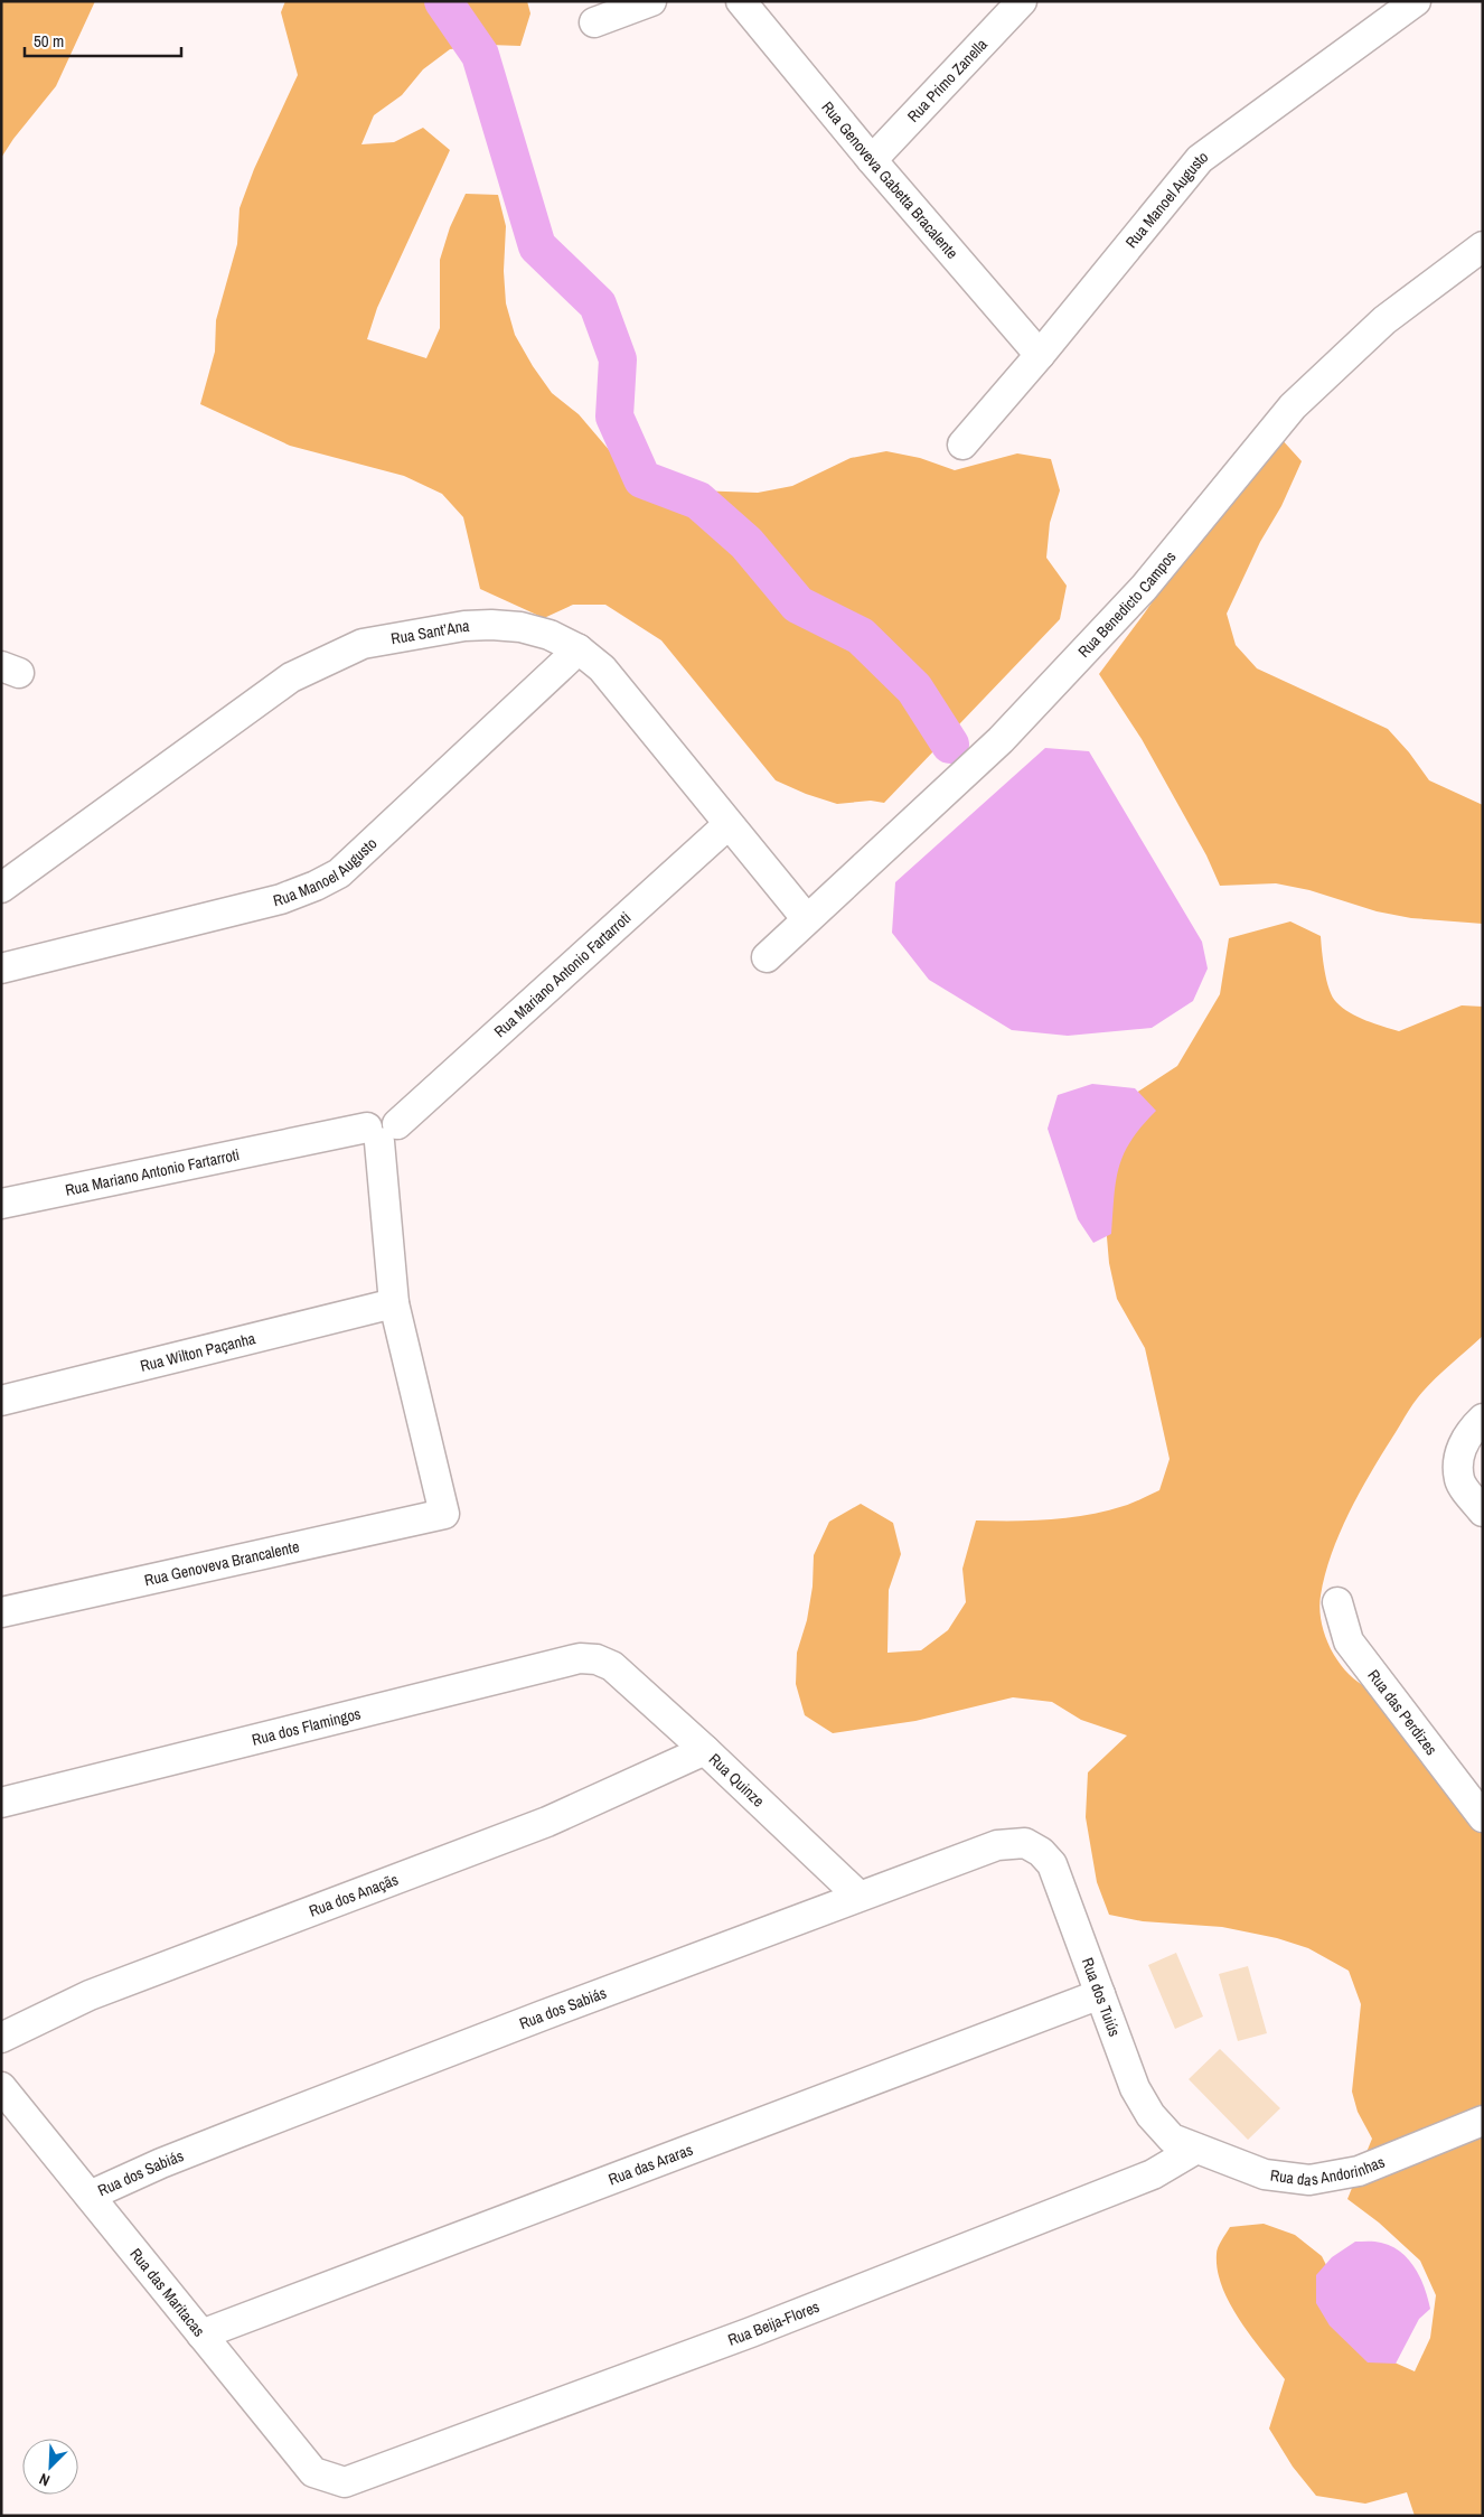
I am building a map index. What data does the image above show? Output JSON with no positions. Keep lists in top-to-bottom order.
{
  "streets": {
    "street": [
      "Rua Primo Zanella",
      "Rua Genoveva Gabetta Bracalente",
      "Rua Manoel Augusto",
      "Rua Benedicto Campos",
      "Rua Sant’Ana",
      "Rua Mariano Antonio Fartarroti",
      "Rua Wilton Paçanha",
      "Rua Genoveva Brancalente",
      "Rua das Perdizes",
      "Rua dos Flamingos",
      "Rua Quinze",
      "Rua dos Anaçãs",
      "Rua dos Tuiús",
      "Rua dos Sabiás",
      "Rua das Araras",
      "Rua das Andorinhas",
      "Rua das Maritacas",
      "Rua Beija-Flores"
    ]
  },
  "crossings": [
    ["Rua Primo Zanella", "Rua Genoveva Gabetta Bracalente"],
    ["Rua Genoveva Gabetta Bracalente", "Rua Manoel Augusto"],
    ["Rua Manoel Augusto", "Rua Sant’Ana"],
    ["Rua Benedicto Campos", "Rua Sant’Ana"],
    ["Rua Sant’Ana", "Rua Mariano Antonio Fartarroti"],
    ["Rua Wilton Paçanha", "Rua Genoveva Brancalente"],
    ["Rua dos Flamingos", "Rua Quinze"],
    ["Rua Quinze", "Rua dos Anaçãs"],
    ["Rua Quinze", "Rua dos Sabiás"],
    ["Rua dos Tuiús", "Rua dos Sabiás"],
    ["Rua dos Tuiús", "Rua das Araras"],
    ["Rua dos Tuiús", "Rua das Andorinhas"],
    ["Rua dos Tuiús", "Rua Beija-Flores"],
    ["Rua dos Sabiás", "Rua das Maritacas"],
    ["Rua das Araras", "Rua das Maritacas"],
    ["Rua das Andorinhas", "Rua Beija-Flores"],
    ["Rua das Maritacas", "Rua Beija-Flores"]
  ],
  "scale_bar": "50 m",
  "north": "bottom left"
}
